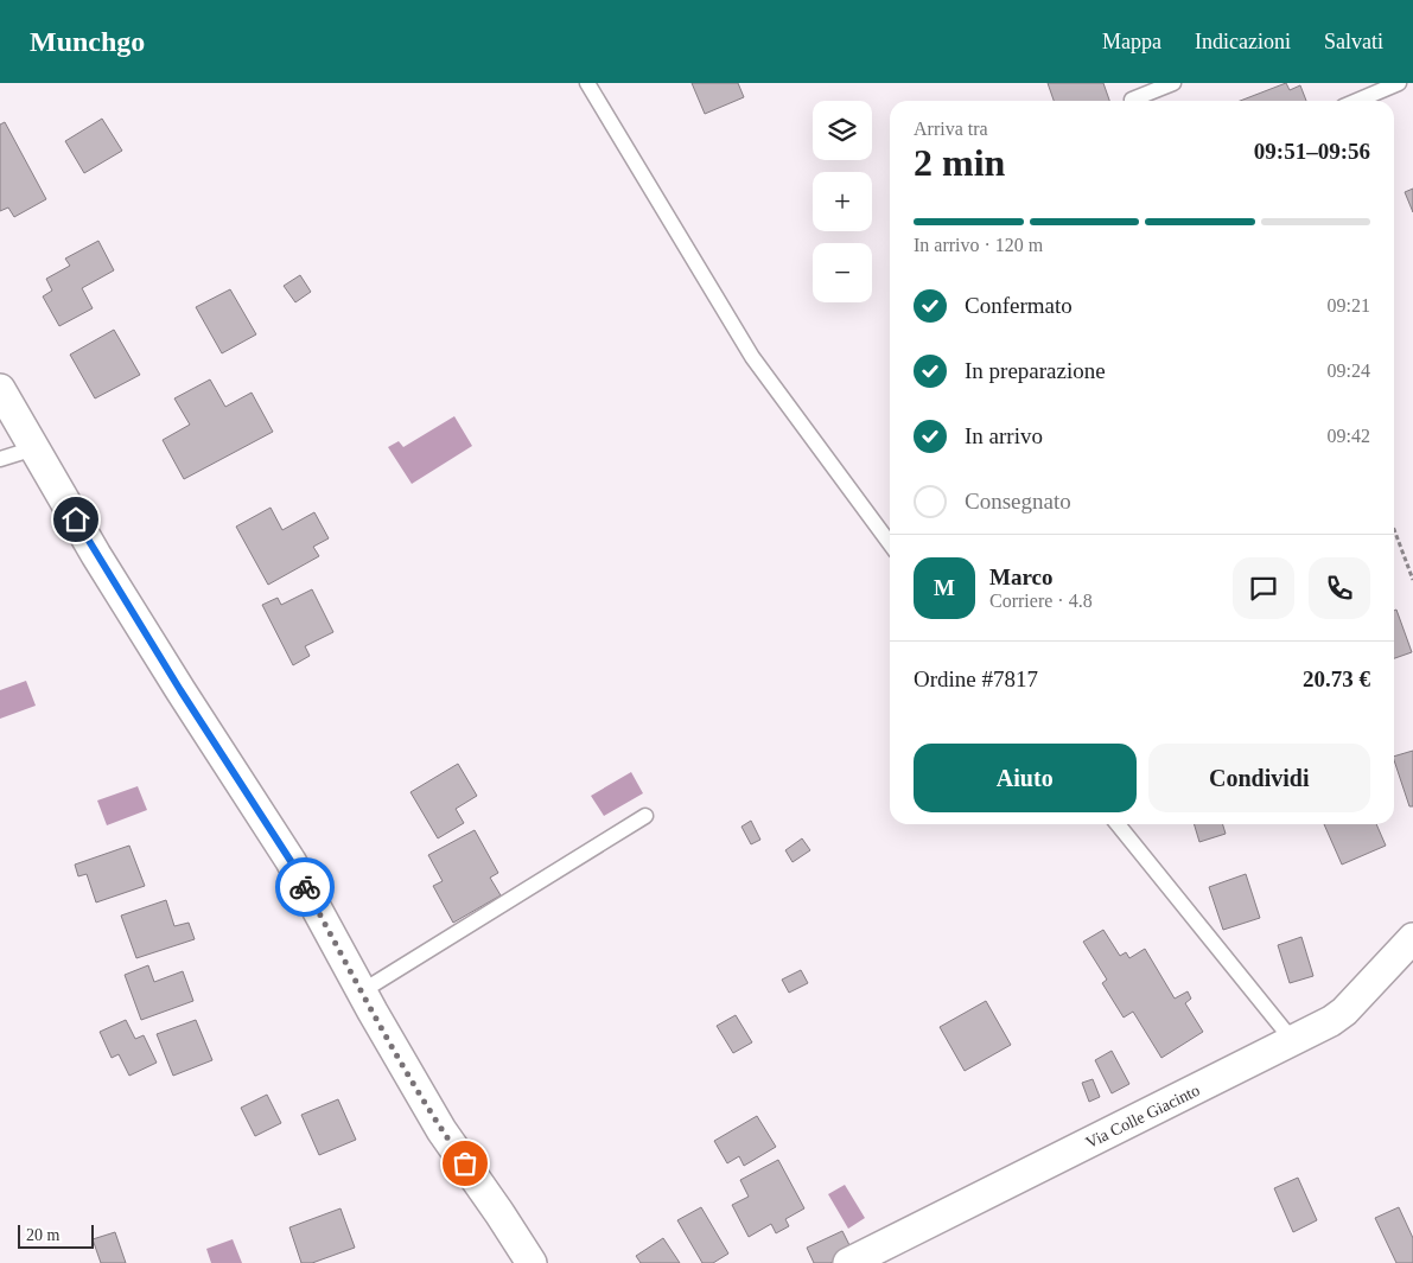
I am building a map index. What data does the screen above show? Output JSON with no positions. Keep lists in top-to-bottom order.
{
  "streets": {
    "street": ["Via Colle Giacinto"]
  },
  "scale_bar": "20 m",
  "page": {
    "header": "Munchgo",
    "nav": ["Mappa", "Indicazioni", "Salvati"],
    "map_buttons": ["+", "−"],
    "heading": ["2 min", "Arriva tra", "09:51–09:56"],
    "panel": [
      "Marco",
      "Corriere · 4.8",
      "Ordine #7817",
      "20.73 €"
    ],
    "bar": "In arrivo · 120 m",
    "list": [
      ["Confermato", "09:21"],
      ["In preparazione", "09:24"],
      ["In arrivo", "09:42"],
      "Consegnato"
    ],
    "round": "M",
    "buttons": ["Aiuto", "Condividi"],
    "scale": "20 m"
  }
}
